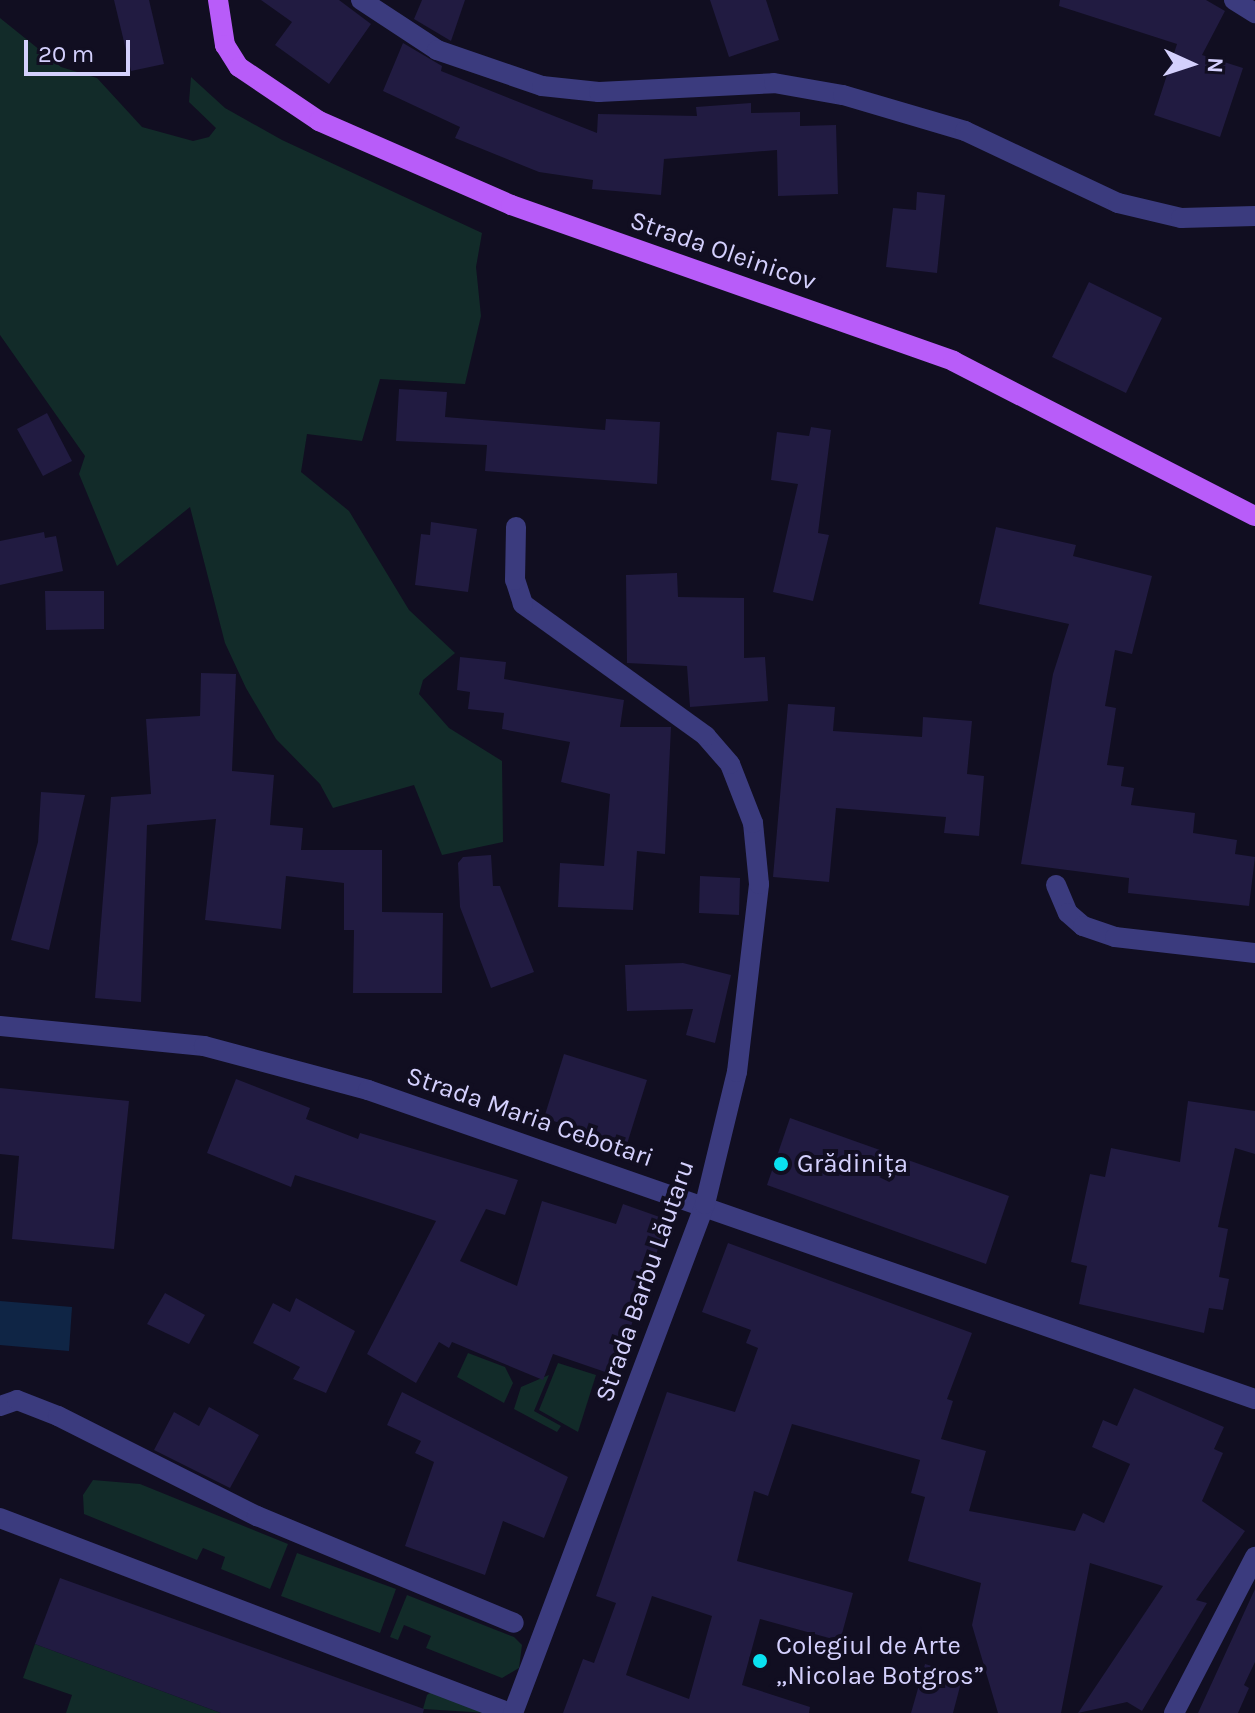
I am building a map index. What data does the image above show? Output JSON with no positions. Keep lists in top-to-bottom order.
{
  "streets": {
    "main road": ["Strada Oleinicov"],
    "street": ["Strada Maria Cebotari", "Strada Barbu Lăutaru"]
  },
  "crossings": [
    ["Strada Maria Cebotari", "Strada Barbu Lăutaru"]
  ],
  "places": ["Grădinița", "Colegiul de Arte „Nicolae Botgros”"],
  "scale_bar": "20 m",
  "north": "right"
}
